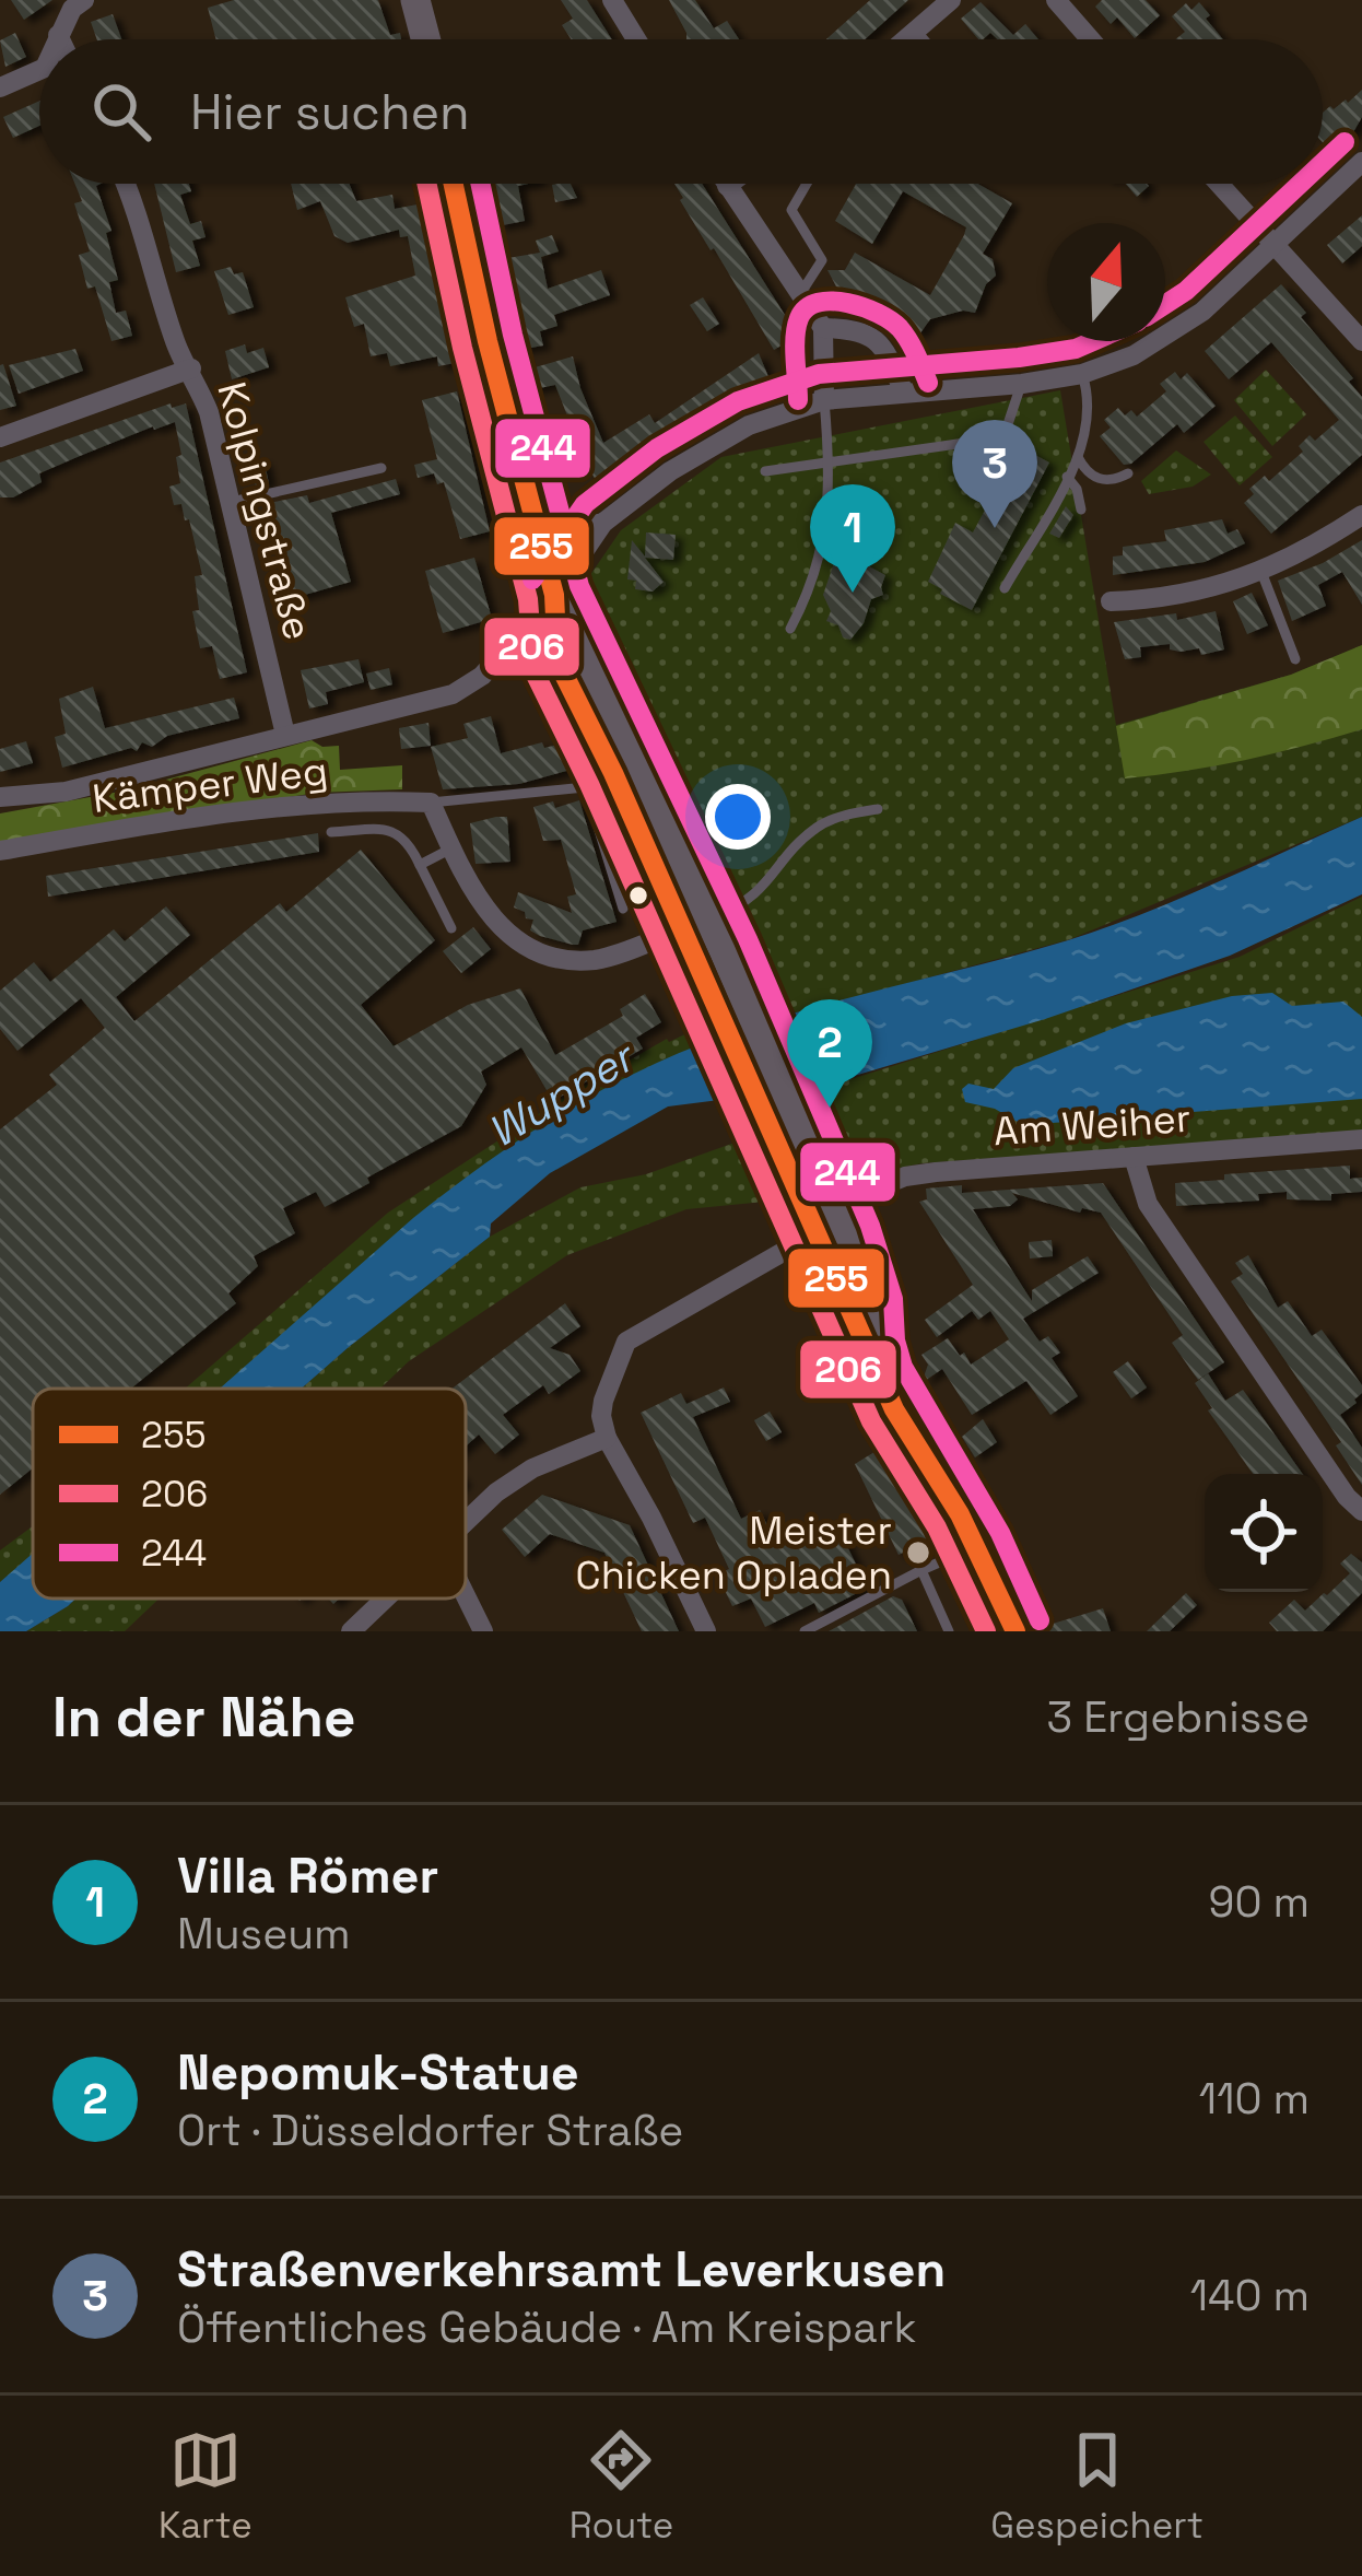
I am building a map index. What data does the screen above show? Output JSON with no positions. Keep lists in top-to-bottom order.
{
  "streets": {
    "street": ["Kolpingstraße", "Kämper Weg", "Am Weiher"]
  },
  "water": ["Wupper"],
  "places": ["Meister Chicken Opladen"],
  "lines": ["transit line 244", "transit line 255", "transit line 206"],
  "legend": ["255", "206", "244"],
  "north": "top",
  "page": {
    "search": "Hier suchen",
    "pins": ["3", "1", "2"],
    "heading": ["In der Nähe", "3 Ergebnisse"],
    "list": [
      {
        "mark": "1",
        "name": "Villa Römer",
        "note": "Museum",
        "value": "90 m"
      },
      {
        "mark": "2",
        "name": "Nepomuk-Statue",
        "note": "Ort · Düsseldorfer Straße",
        "value": "110 m"
      },
      {
        "mark": "3",
        "name": "Straßenverkehrsamt Leverkusen",
        "note": "Öffentliches Gebäude · Am Kreispark",
        "value": "140 m"
      }
    ],
    "nav": ["Karte", "Route", "Gespeichert"]
  }
}
